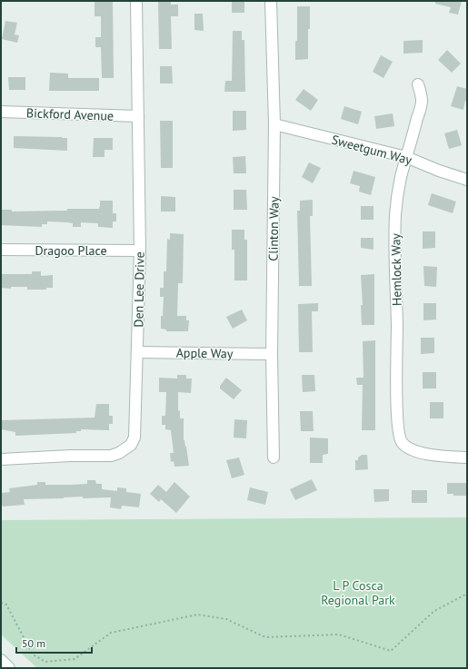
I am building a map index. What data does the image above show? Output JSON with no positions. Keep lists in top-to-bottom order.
{
  "streets": {
    "street": [
      "Bickford Avenue",
      "Sweetgum Way",
      "Clinton Way",
      "Dragoo Place",
      "Hemlock Way",
      "Den Lee Drive",
      "Apple Way"
    ]
  },
  "crossings": [
    ["Bickford Avenue", "Den Lee Drive"],
    ["Sweetgum Way", "Clinton Way"],
    ["Sweetgum Way", "Hemlock Way"],
    ["Clinton Way", "Apple Way"],
    ["Dragoo Place", "Den Lee Drive"],
    ["Den Lee Drive", "Apple Way"]
  ],
  "parks": ["L P Cosca Regional Park"],
  "scale_bar": "50 m"
}
